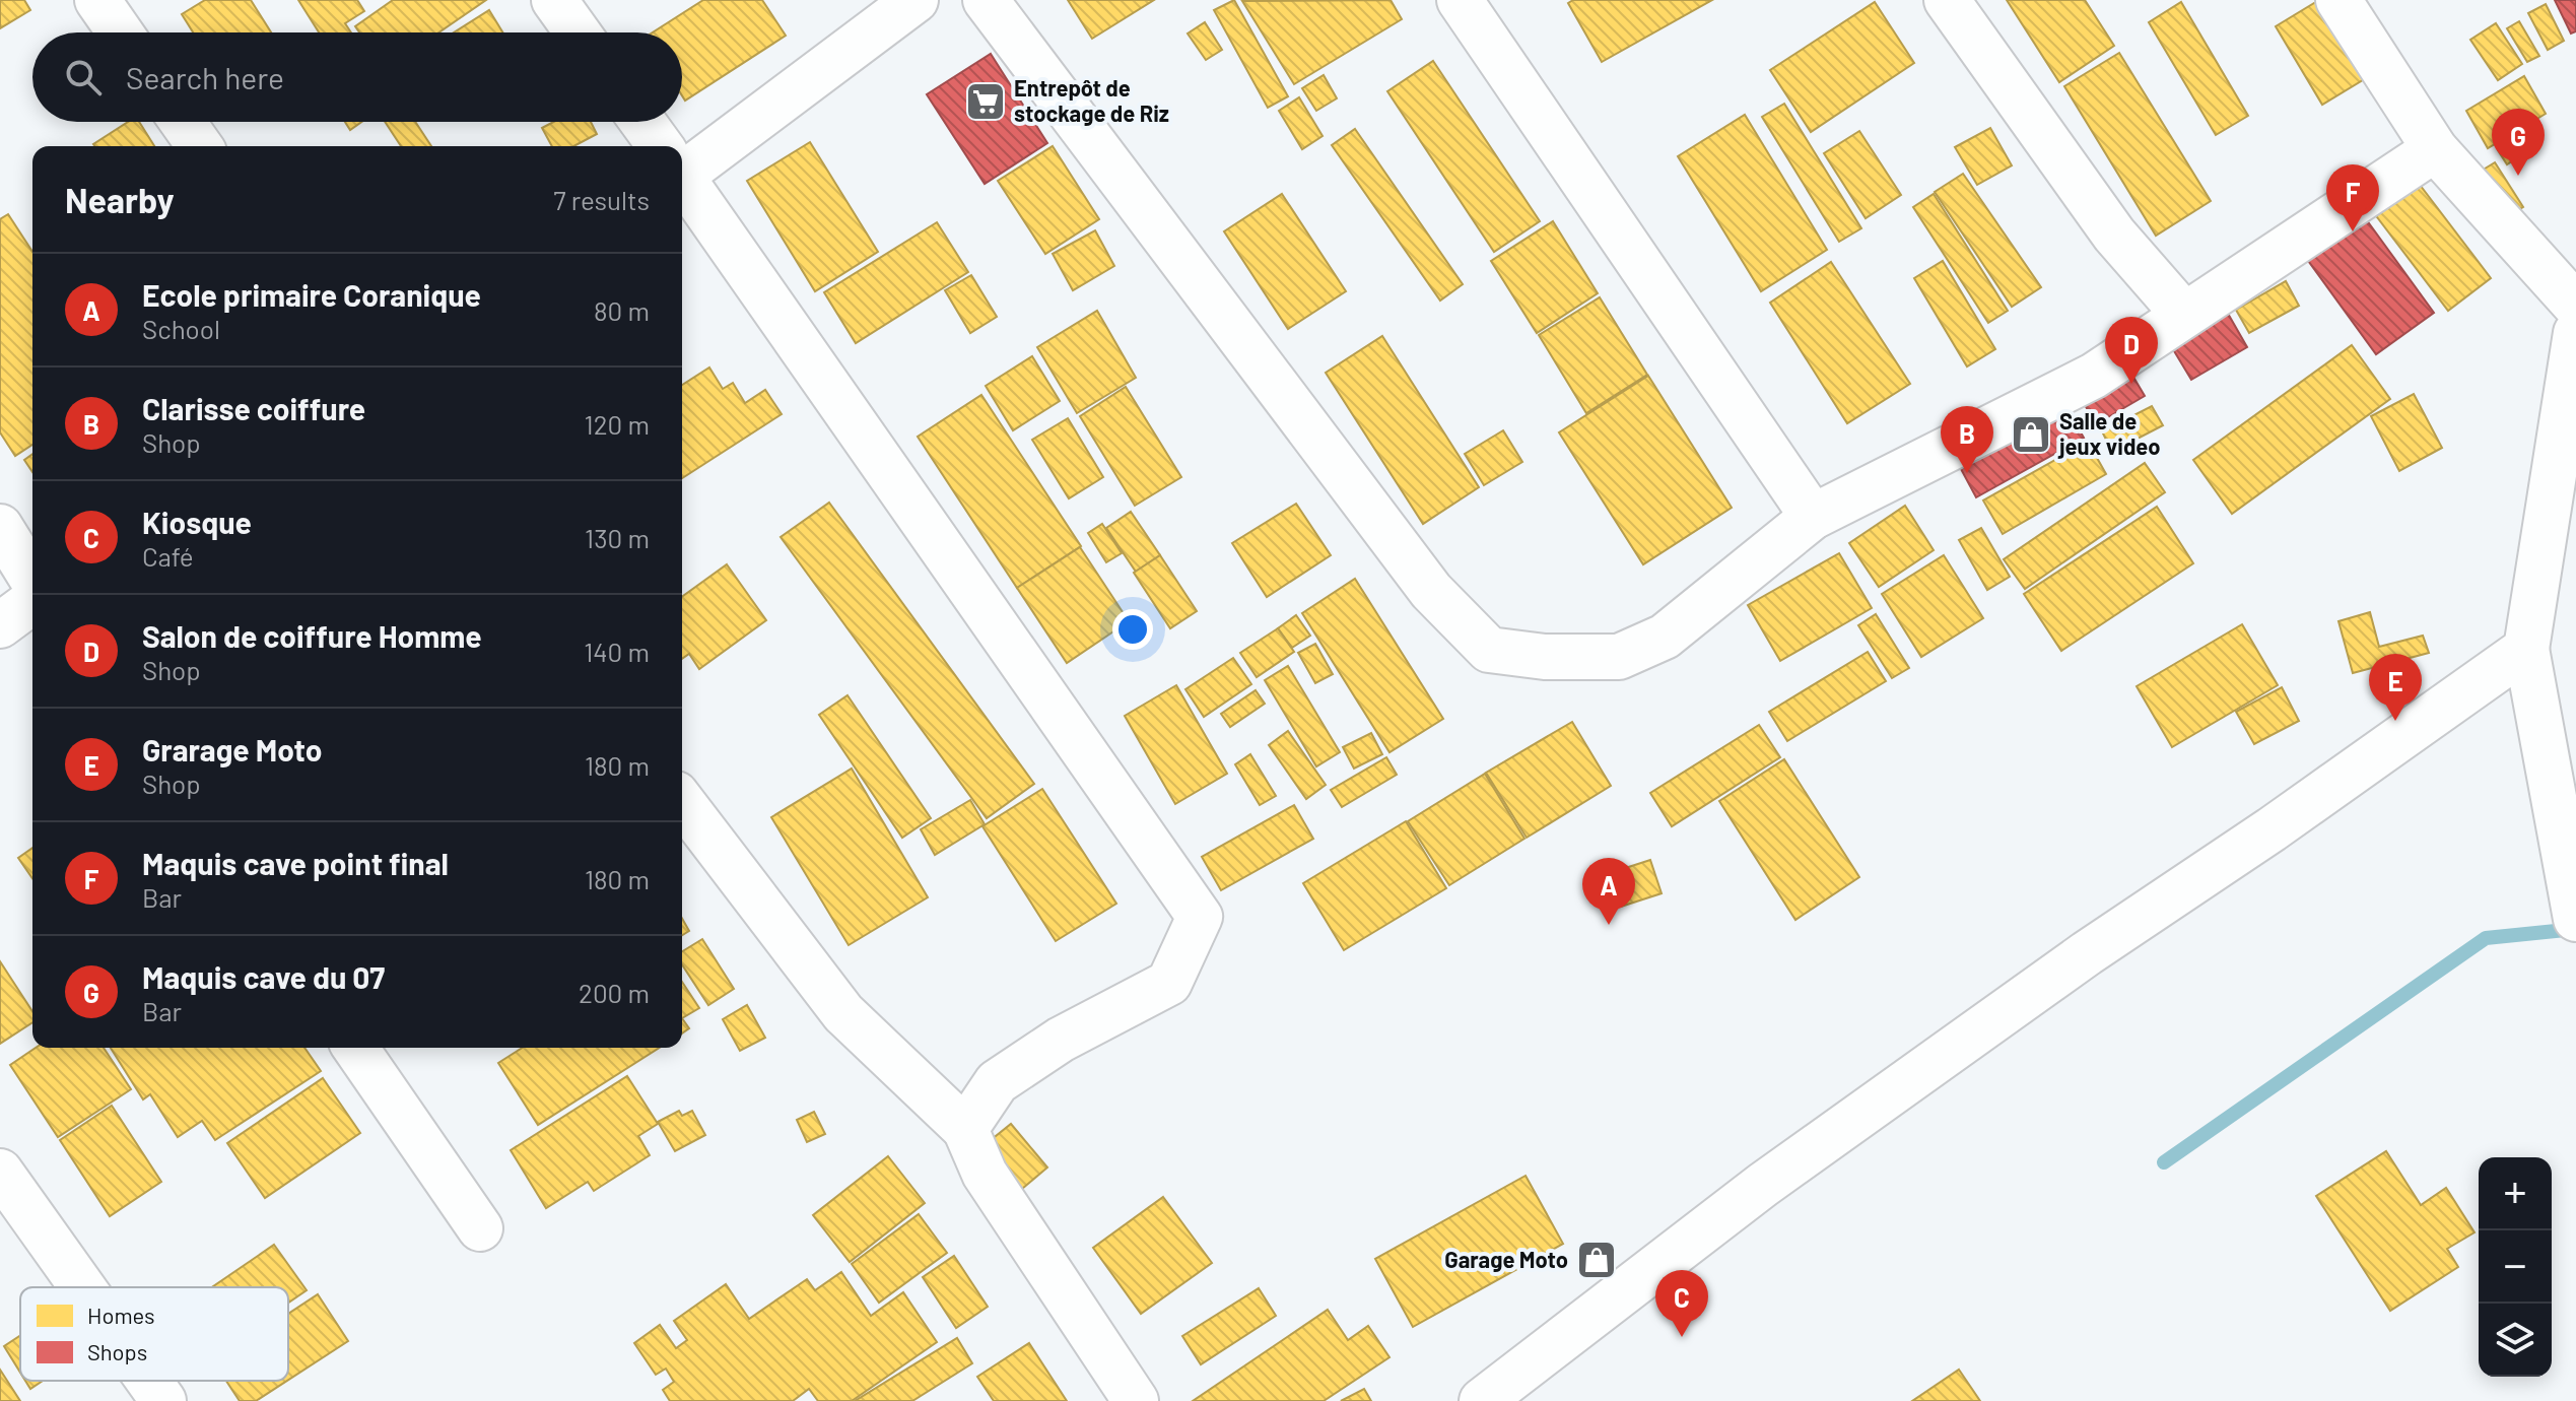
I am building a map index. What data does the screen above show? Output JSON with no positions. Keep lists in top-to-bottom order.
{
  "places": {
    "supermarket": ["Entrepôt de stockage de Riz"],
    "shop": ["Salle de jeux video", "Garage Moto"]
  },
  "legend": ["Homes", "Shops"],
  "page": {
    "search": "Search here",
    "pins": [
      "G",
      "F",
      "D",
      "B",
      "E",
      "A",
      "C"
    ],
    "heading": ["Nearby", "7 results"],
    "list": [
      {
        "mark": "A",
        "name": "Ecole primaire Coranique",
        "note": "School",
        "value": "80 m"
      },
      {
        "mark": "B",
        "name": "Clarisse coiffure",
        "note": "Shop",
        "value": "120 m"
      },
      {
        "mark": "C",
        "name": "Kiosque",
        "note": "Café",
        "value": "130 m"
      },
      {
        "mark": "D",
        "name": "Salon de coiffure Homme",
        "note": "Shop",
        "value": "140 m"
      },
      {
        "mark": "E",
        "name": "Grarage Moto",
        "note": "Shop",
        "value": "180 m"
      },
      {
        "mark": "F",
        "name": "Maquis cave point final",
        "note": "Bar",
        "value": "180 m"
      },
      {
        "mark": "G",
        "name": "Maquis cave du 07",
        "note": "Bar",
        "value": "200 m"
      }
    ],
    "map_buttons": ["+", "−"]
  }
}
